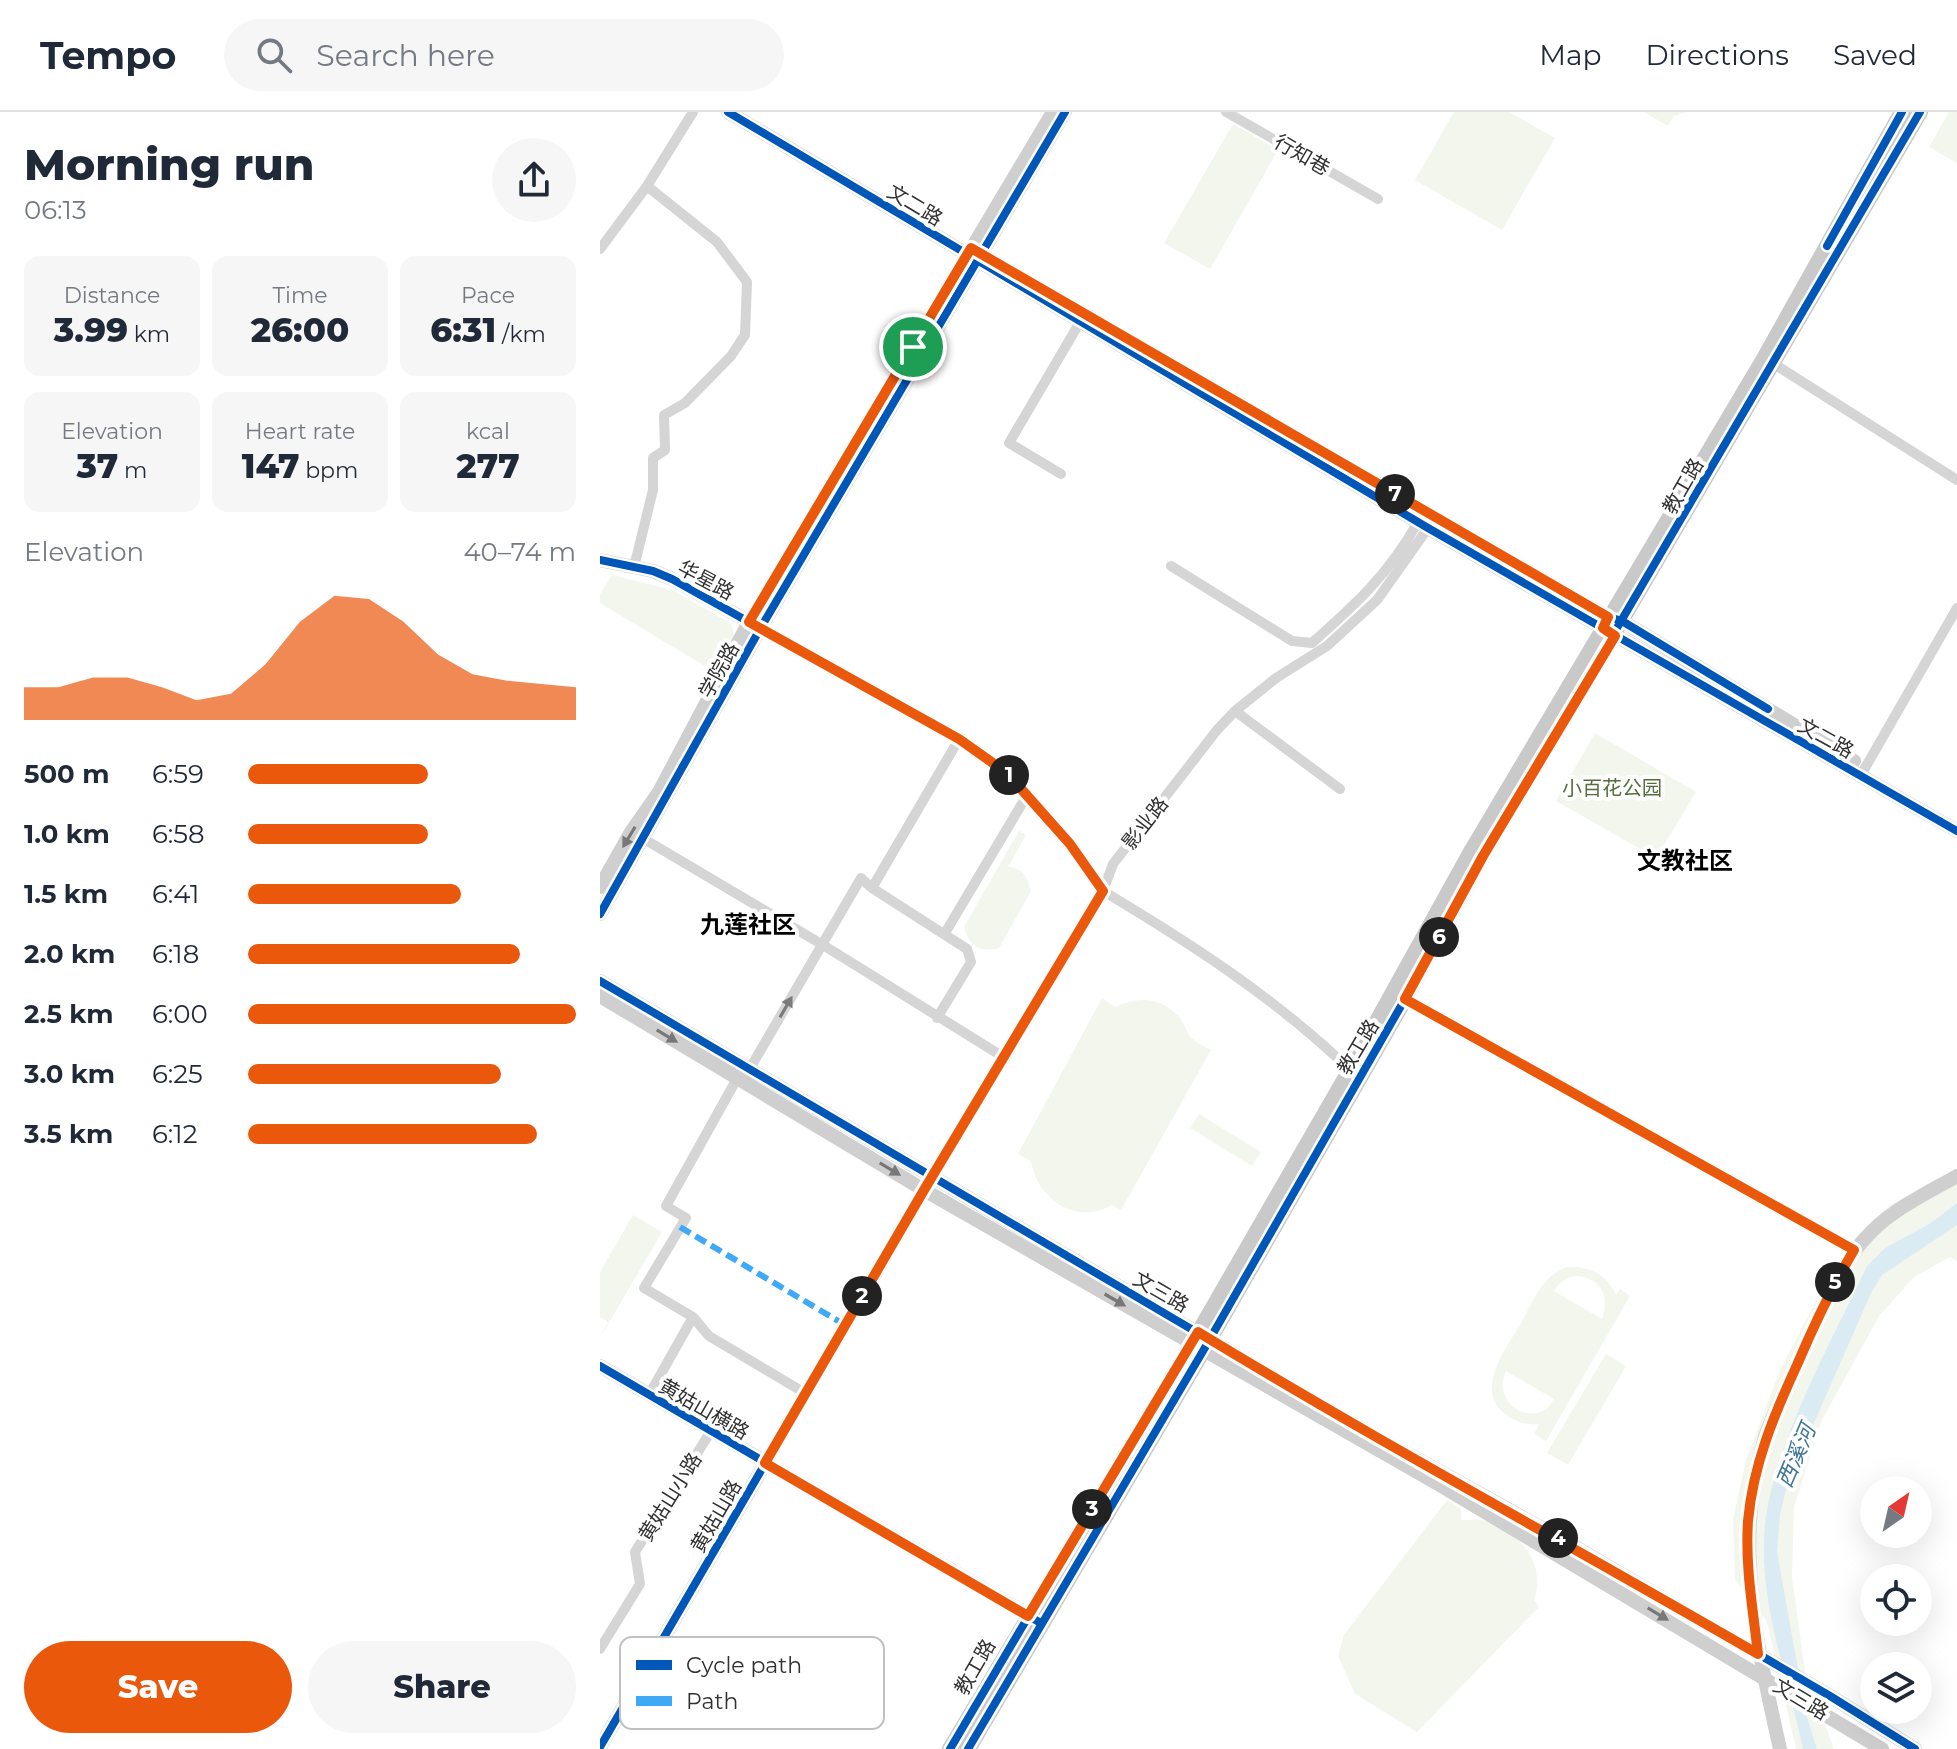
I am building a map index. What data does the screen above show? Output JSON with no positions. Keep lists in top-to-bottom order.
{
  "streets": {
    "main road": [
      "文二路",
      "教工路",
      "华星路",
      "学院路",
      "文三路",
      "黄姑山横路",
      "黄姑山路"
    ],
    "street": ["行知巷", "影业路", "黄姑山小路"]
  },
  "crossings": [
    ["文二路", "教工路"],
    ["文二路", "学院路"],
    ["文二路", "影业路"],
    ["教工路", "文三路"],
    ["教工路", "黄姑山横路"],
    ["华星路", "学院路"],
    ["华星路", "影业路"],
    ["影业路", "文三路"],
    ["影业路", "黄姑山路"],
    ["文三路", "黄姑山路"],
    ["黄姑山横路", "黄姑山小路"],
    ["黄姑山横路", "黄姑山路"]
  ],
  "districts": ["文教社区", "九莲社区"],
  "water": ["西溪河"],
  "parks": ["小百花公园"],
  "legend": ["Cycle path", "Path"],
  "north": "top right",
  "page": {
    "header": "Tempo",
    "search": "Search here",
    "nav": ["Map", "Directions", "Saved"],
    "heading": ["Morning run", "06:13"],
    "stats": [
      ["Distance", "3.99 km"],
      ["Time", "26:00"],
      ["Pace", "6:31 /km"],
      ["Elevation", "37 m"],
      ["Heart rate", "147 bpm"],
      ["kcal", "277"]
    ],
    "pins": [
      "7",
      "1",
      "6",
      "5",
      "2",
      "3",
      "4"
    ],
    "chart": ["Elevation", "40–74 m"],
    "list": [
      {
        "name": "500 m",
        "note": "6:59"
      },
      {
        "name": "1.0 km",
        "note": "6:58"
      },
      {
        "name": "1.5 km",
        "note": "6:41"
      },
      {
        "name": "2.0 km",
        "note": "6:18"
      },
      {
        "name": "2.5 km",
        "note": "6:00"
      },
      {
        "name": "3.0 km",
        "note": "6:25"
      },
      {
        "name": "3.5 km",
        "note": "6:12"
      }
    ],
    "buttons": ["Save", "Share"]
  }
}
